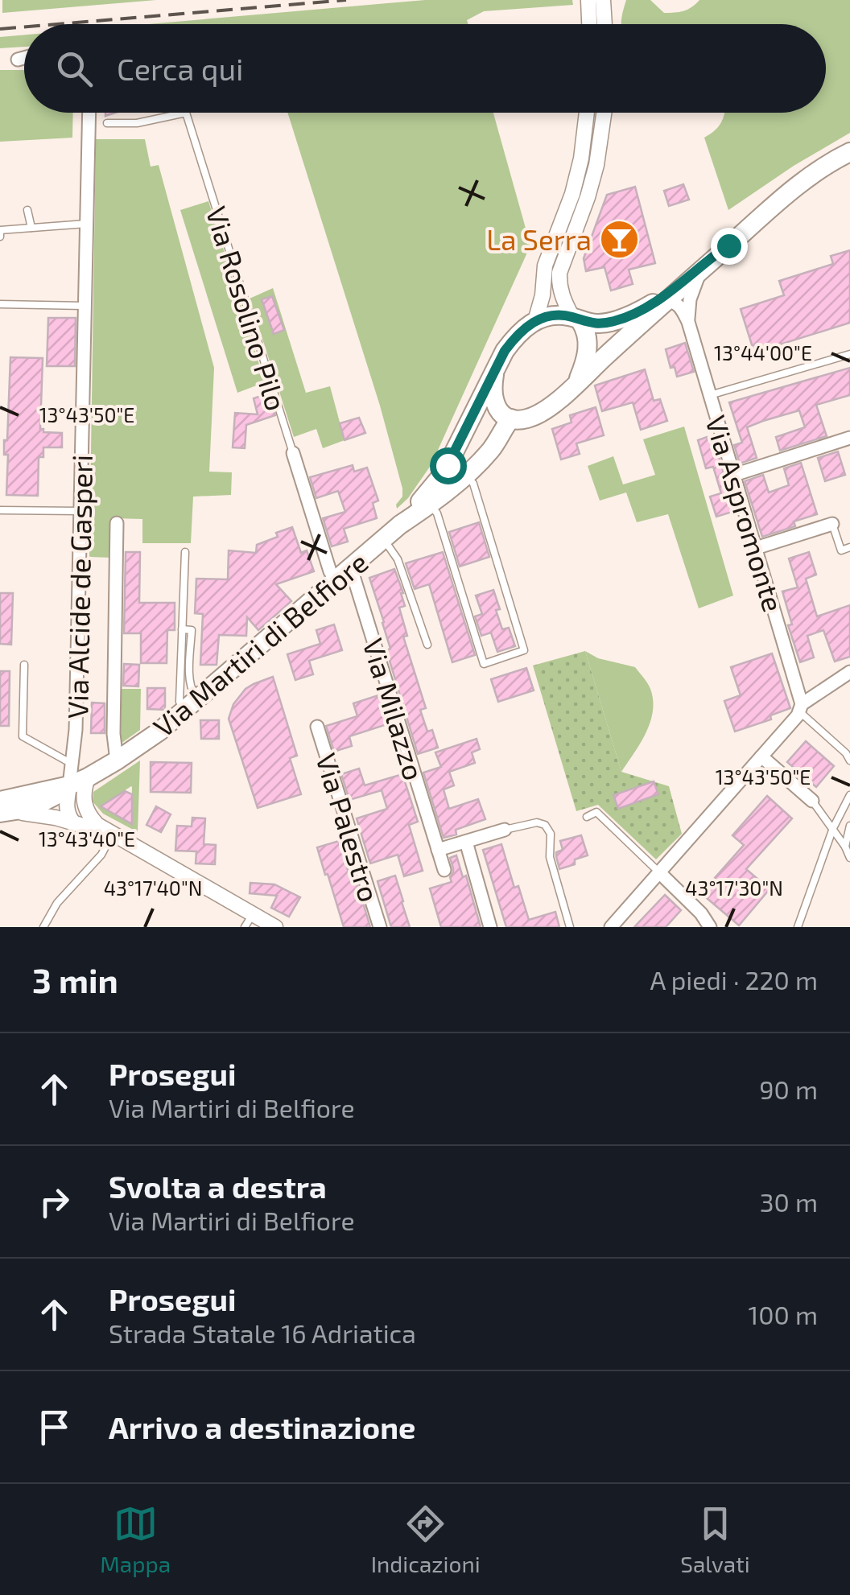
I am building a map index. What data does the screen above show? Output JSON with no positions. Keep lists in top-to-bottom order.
{
  "streets": {
    "main road": ["Via Martiri di Belfiore"],
    "street": [
      "Via Rosolino Pilo",
      "Via Aspromonte",
      "Via Alcide de Gasperi",
      "Via Milazzo",
      "Via Palestro"
    ]
  },
  "crossings": [
    ["Via Rosolino Pilo", "Via Martiri di Belfiore"],
    ["Via Rosolino Pilo", "Via Milazzo"],
    ["Via Alcide de Gasperi", "Via Martiri di Belfiore"],
    ["Via Martiri di Belfiore", "Via Milazzo"]
  ],
  "places": {
    "bar": ["La Serra"]
  },
  "page": {
    "search": "Cerca qui",
    "heading": ["3 min", "A piedi · 220 m"],
    "list": [
      ["Prosegui", "Via Martiri di Belfiore", "90 m"],
      ["Svolta a destra", "Via Martiri di Belfiore", "30 m"],
      ["Prosegui", "Strada Statale 16 Adriatica", "100 m"],
      "Arrivo a destinazione"
    ],
    "nav": ["Mappa", "Indicazioni", "Salvati"]
  },
  "coordinates": [
    "13°44'00\"E",
    "13°43'50\"E",
    "13°43'40\"E",
    "43°17'40\"N",
    "43°17'30\"N"
  ]
}
